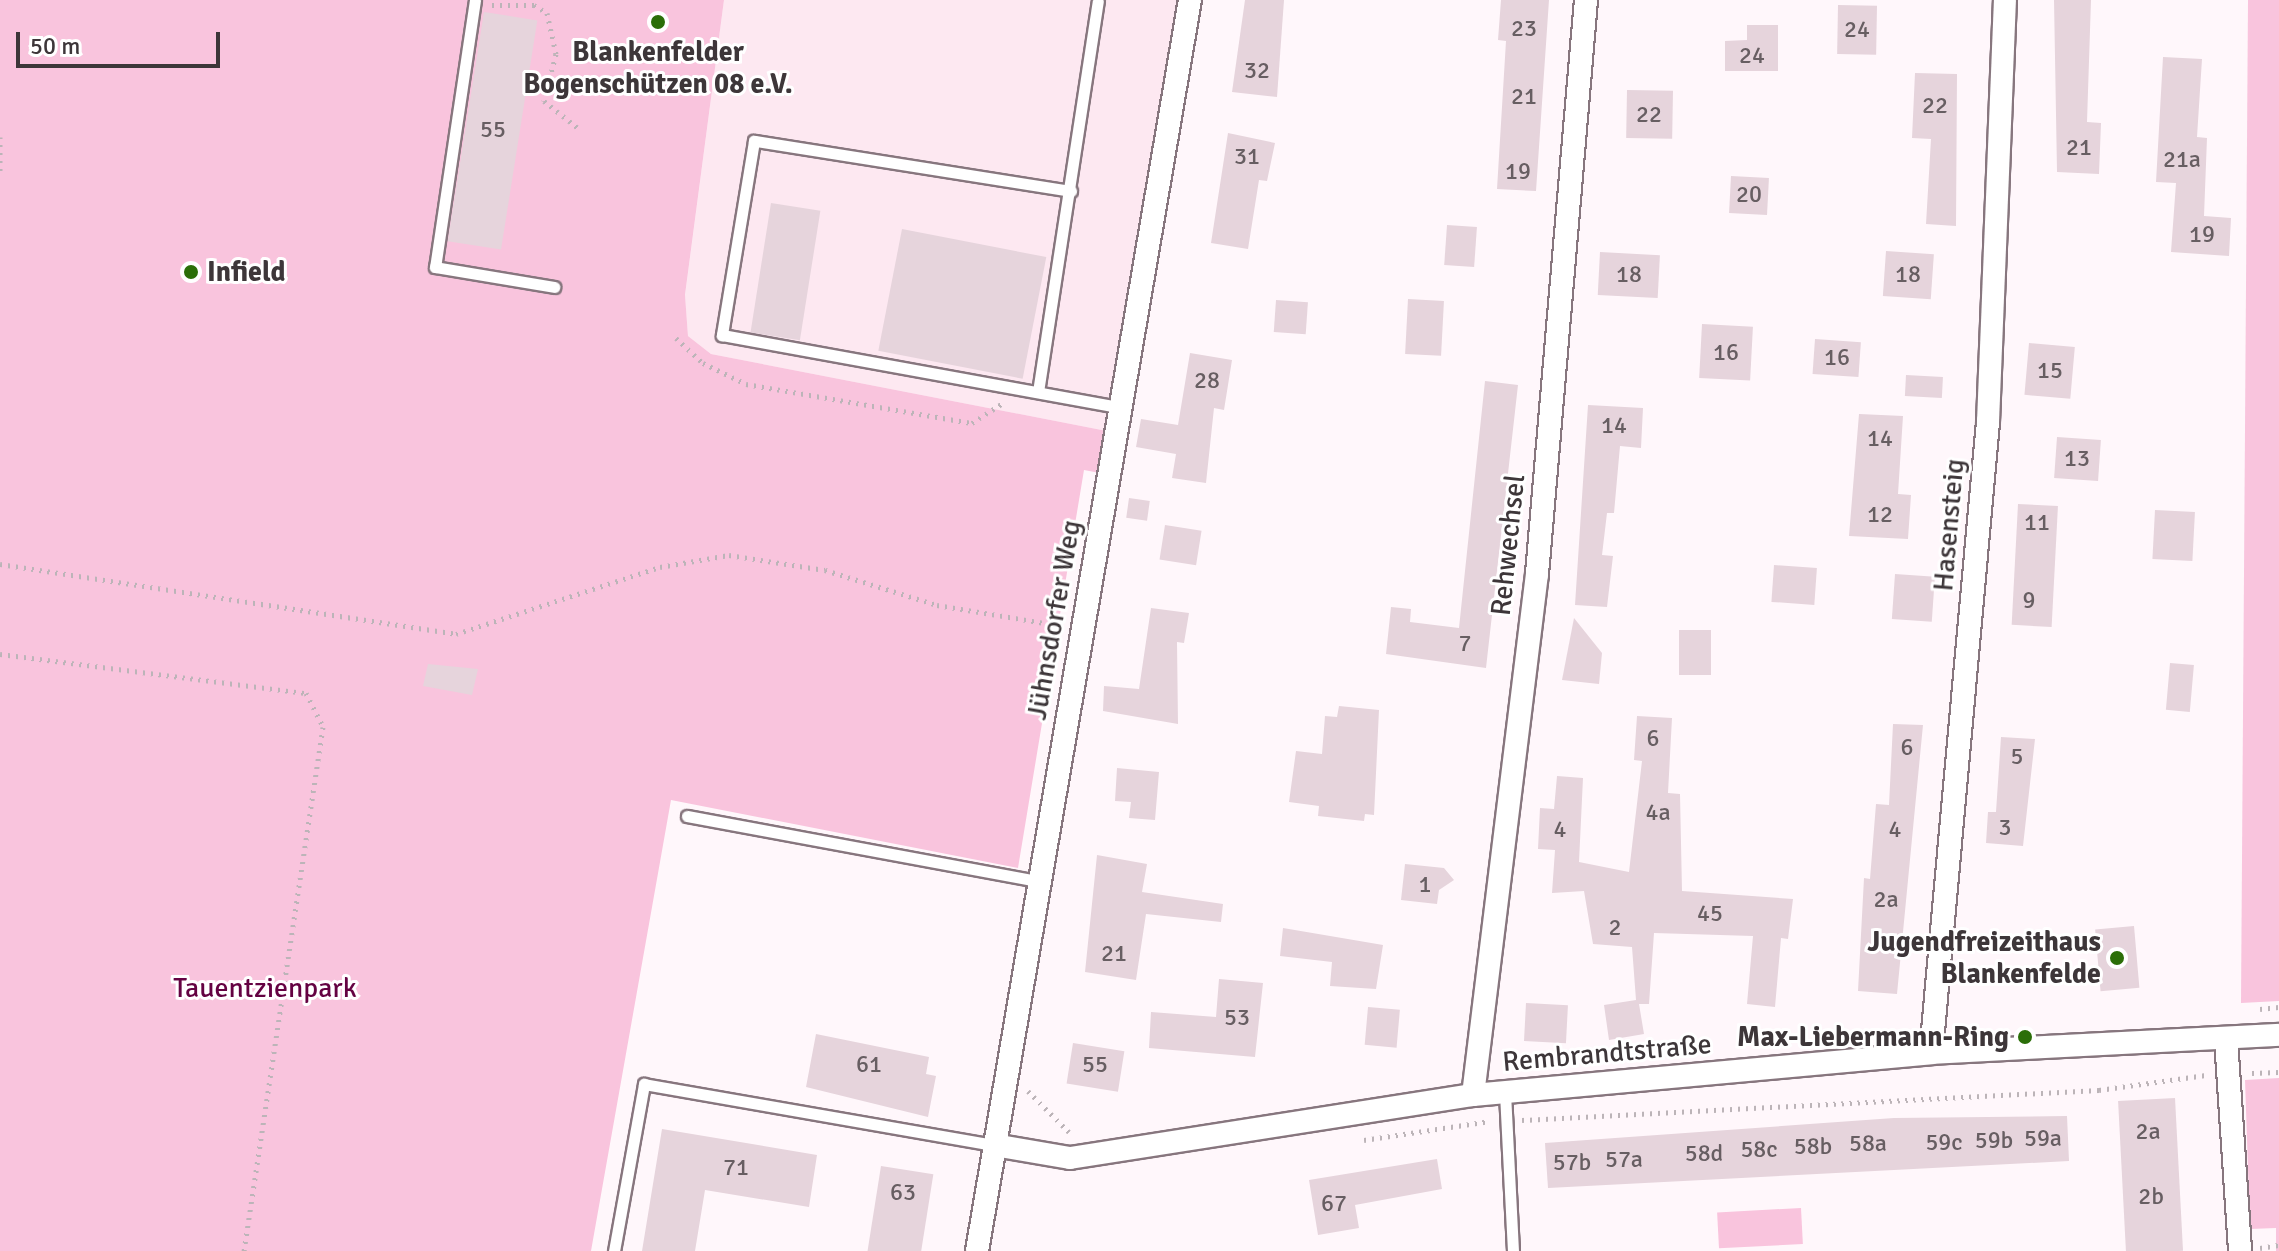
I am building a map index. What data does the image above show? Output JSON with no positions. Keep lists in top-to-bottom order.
{
  "streets": {
    "street": [
      "Hasensteig",
      "Rehwechsel",
      "Jühnsdorfer Weg",
      "Rembrandtstraße"
    ]
  },
  "crossings": [
    ["Hasensteig", "Rembrandtstraße"],
    ["Rehwechsel", "Rembrandtstraße"],
    ["Jühnsdorfer Weg", "Rembrandtstraße"]
  ],
  "parks": ["Tauentzienpark"],
  "places": [
    "Blankenfelder Bogenschützen 08 e.V.",
    "Infield",
    "Jugendfreizeithaus Blankenfelde",
    "Max-Liebermann-Ring"
  ],
  "house_numbers": [
    "23",
    "24",
    "24",
    "32",
    "21",
    "22",
    "22",
    "55",
    "21",
    "31",
    "21a",
    "19",
    "20",
    "19",
    "18",
    "18",
    "16",
    "16",
    "15",
    "28",
    "14",
    "14",
    "13",
    "12",
    "11",
    "9",
    "7",
    "6",
    "6",
    "5",
    "4a",
    "3",
    "4",
    "4",
    "1",
    "2a",
    "45",
    "2",
    "21",
    "53",
    "61",
    "55",
    "2a",
    "59a",
    "59b",
    "59c",
    "58a",
    "58b",
    "58c",
    "58d",
    "57a",
    "57b",
    "71",
    "63",
    "2b",
    "67"
  ],
  "scale_bar": "50 m"
}
